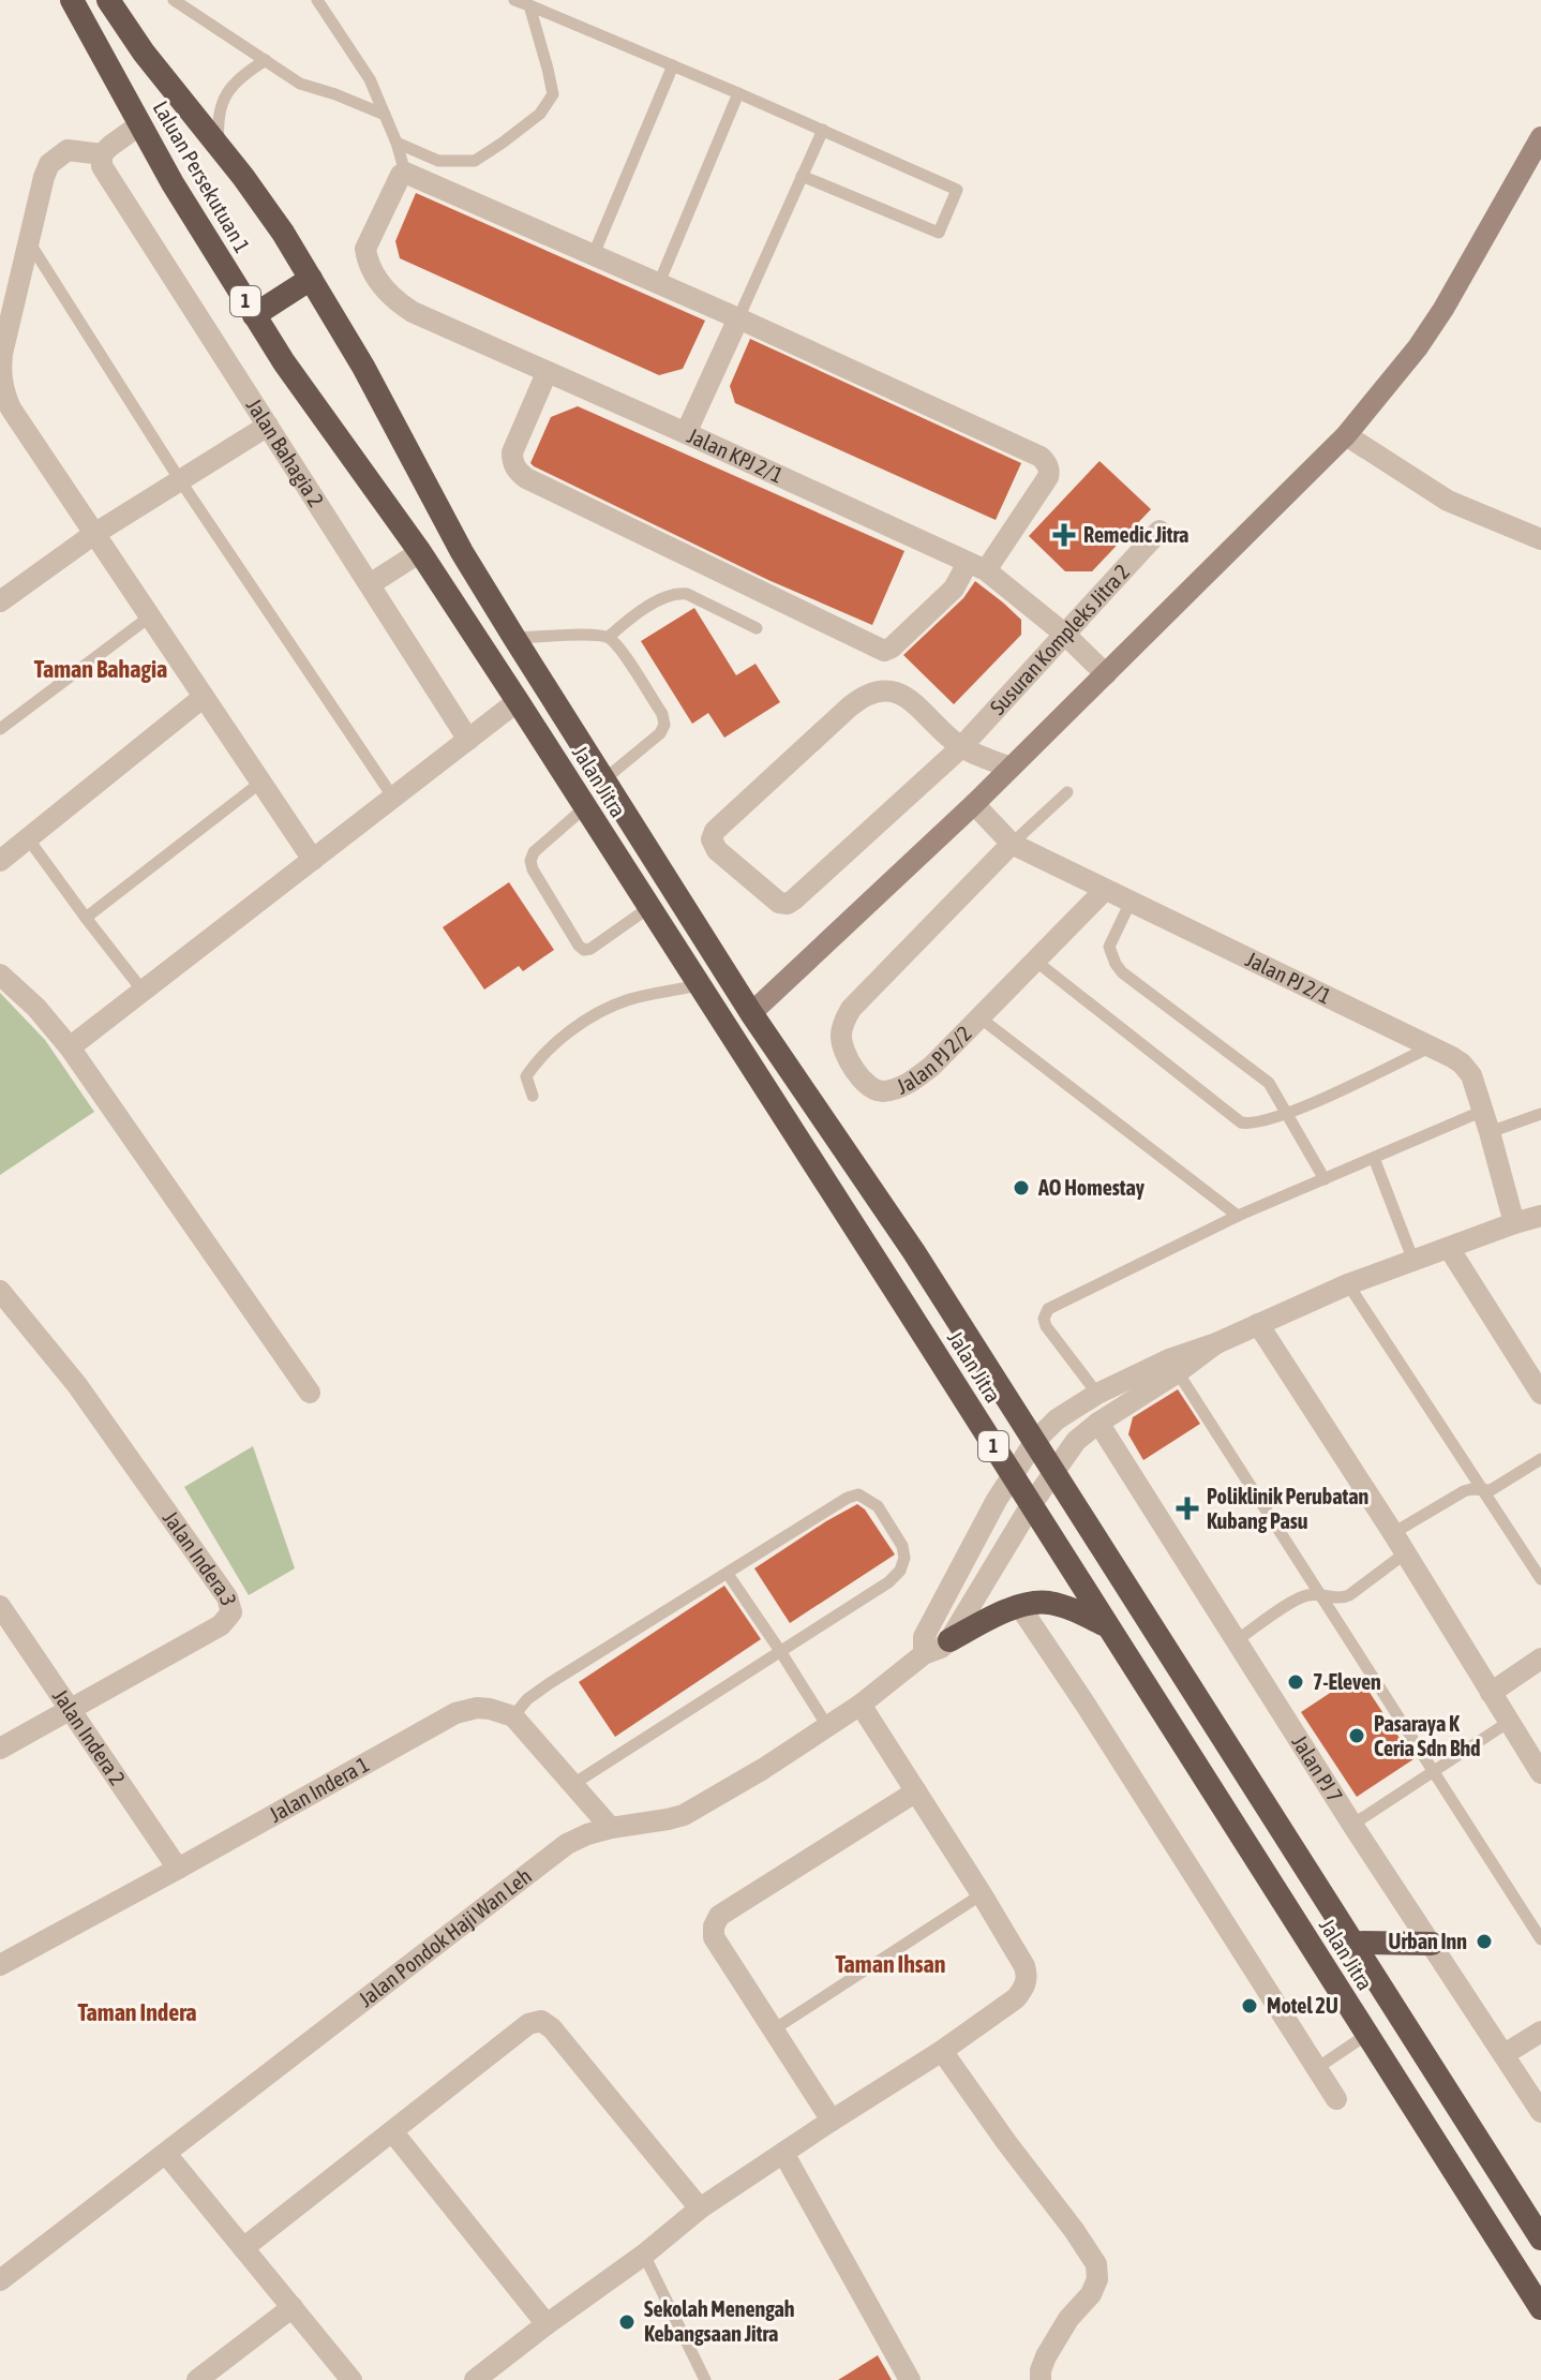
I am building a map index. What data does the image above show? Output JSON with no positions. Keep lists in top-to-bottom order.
{
  "streets": {
    "highway": ["Laluan Persekutuan 1", "1", "Jalan Jitra"],
    "street": [
      "Jalan Bahagia 2",
      "Jalan KPJ 2/1",
      "Susuran Kompleks Jitra 2",
      "Jalan PJ 2/1",
      "Jalan PJ 2/2",
      "Jalan Indera 3",
      "Jalan Indera 2",
      "Jalan PJ 7",
      "Jalan Indera 1",
      "Jalan Pondok Haji Wan Leh"
    ]
  },
  "crossings": [
    ["Laluan Persekutuan 1", "Jalan Jitra"],
    ["Jalan KPJ 2/1", "Susuran Kompleks Jitra 2"],
    ["Jalan PJ 2/1", "Jalan PJ 2/2"],
    ["Jalan Indera 3", "Jalan Indera 2"],
    ["Jalan Indera 2", "Jalan Indera 1"]
  ],
  "districts": ["Taman Bahagia", "Taman Ihsan", "Taman Indera"],
  "places": {
    "health": ["Remedic Jitra", "Poliklinik Perubatan Kubang Pasu"],
    "other": [
      "AO Homestay",
      "7-Eleven",
      "Pasaraya K Ceria Sdn Bhd",
      "Urban Inn",
      "Motel 2U",
      "Sekolah Menengah Kebangsaan Jitra"
    ]
  }
}
